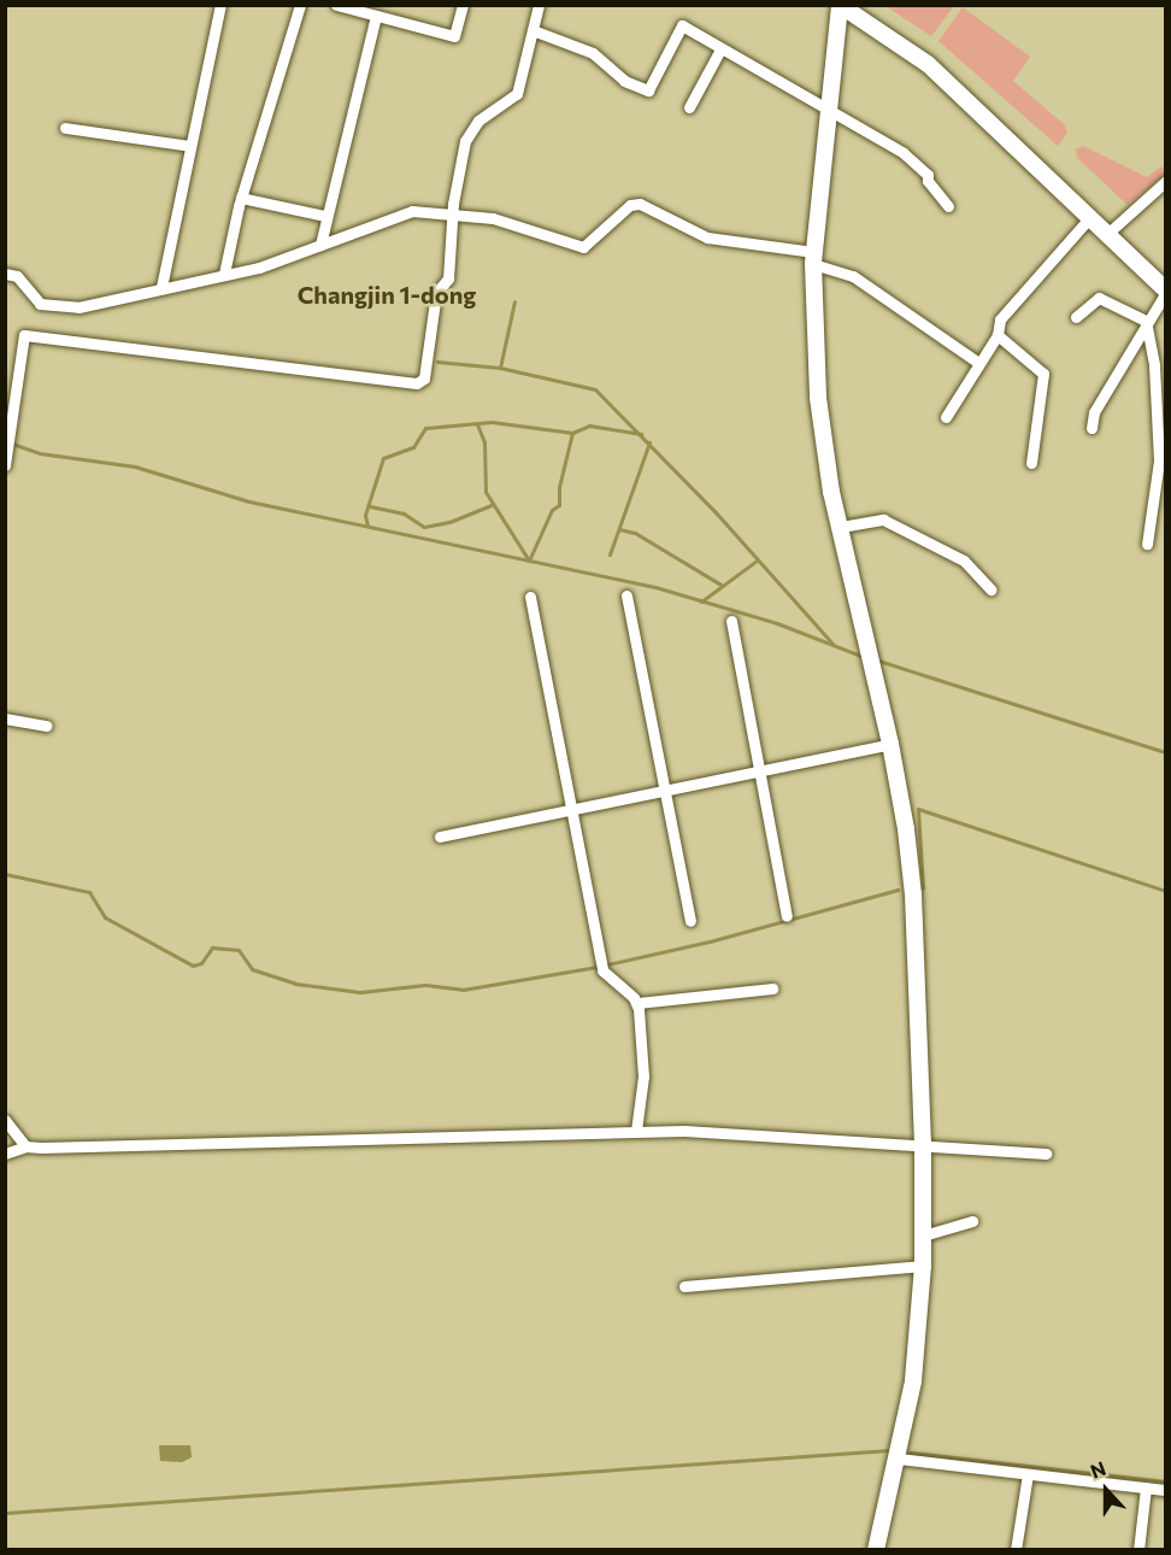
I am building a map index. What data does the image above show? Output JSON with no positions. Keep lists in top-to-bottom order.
{
  "districts": ["Changjin 1-dong"],
  "north": "top"
}
